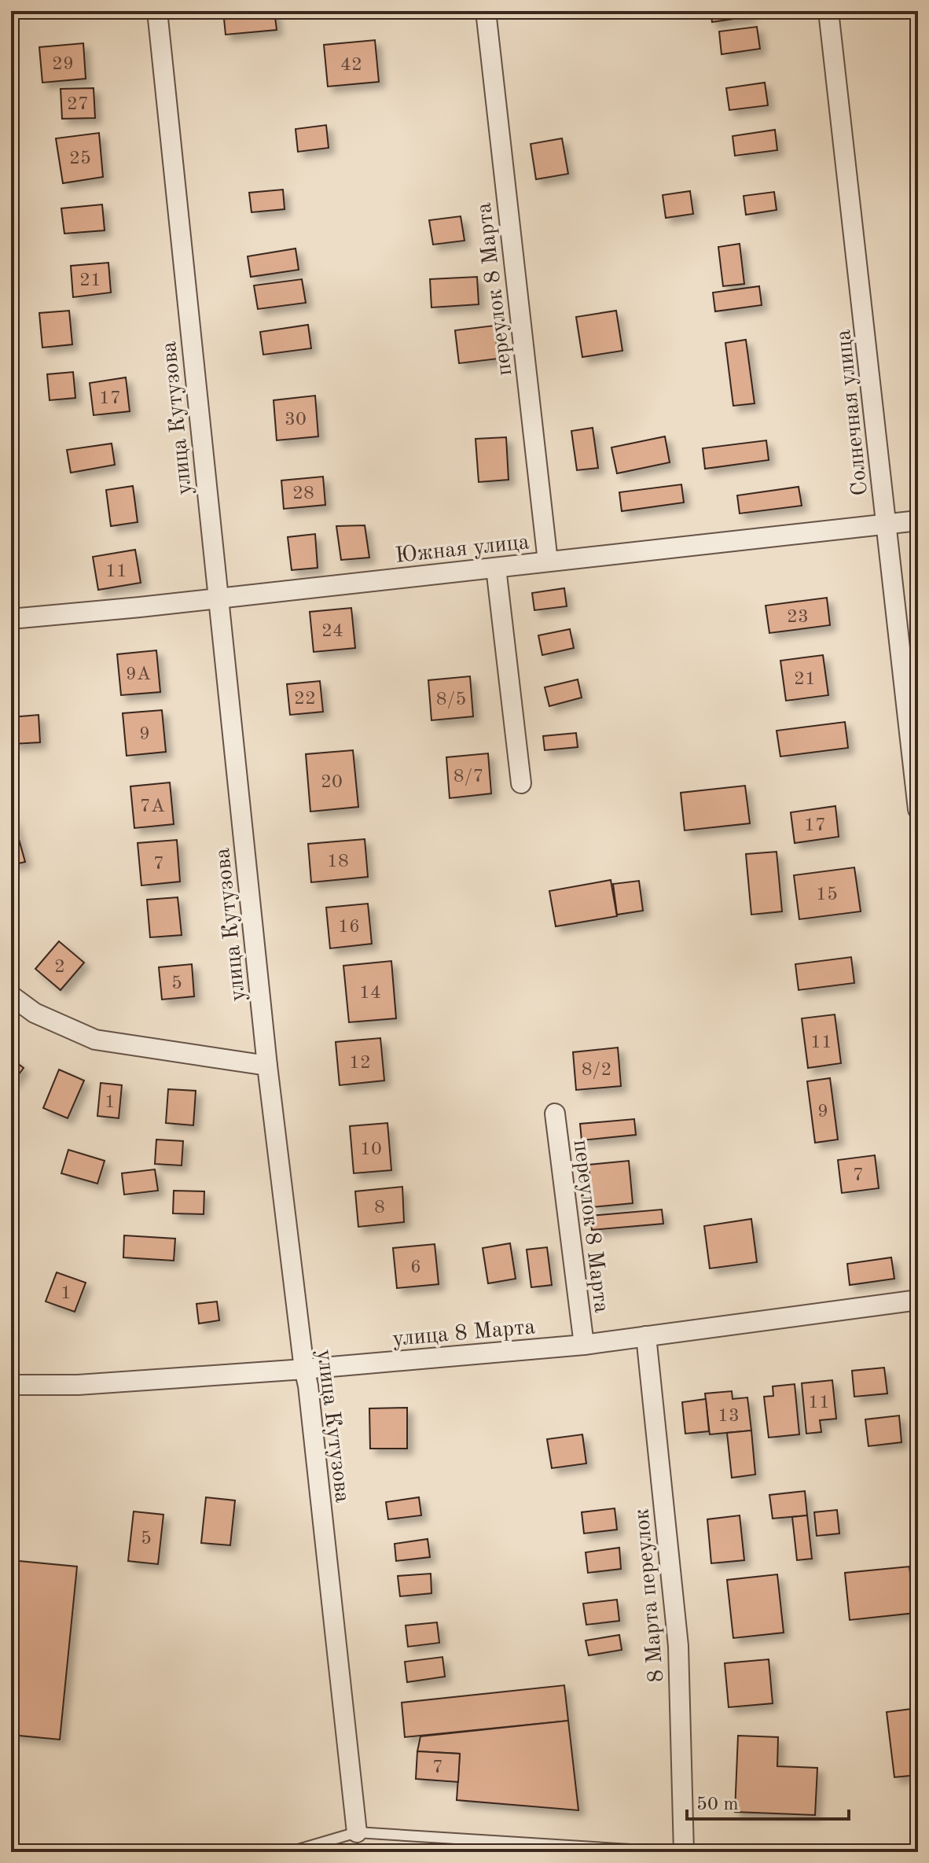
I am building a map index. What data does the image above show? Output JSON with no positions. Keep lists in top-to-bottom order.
{
  "streets": {
    "street": [
      "переулок 8 Марта",
      "Солнечная улица",
      "улица Кутузова",
      "Южная улица",
      "улица 8 Марта",
      "8 Марта переулок"
    ]
  },
  "crossings": [
    ["переулок 8 Марта", "Южная улица"],
    ["переулок 8 Марта", "улица 8 Марта"],
    ["Солнечная улица", "Южная улица"],
    ["улица Кутузова", "Южная улица"],
    ["улица Кутузова", "улица 8 Марта"],
    ["улица 8 Марта", "8 Марта переулок"]
  ],
  "house_numbers": [
    "29",
    "42",
    "27",
    "25",
    "21",
    "17",
    "30",
    "28",
    "11",
    "23",
    "24",
    "9А",
    "21",
    "22",
    "8/5",
    "9",
    "8/7",
    "20",
    "7А",
    "17",
    "18",
    "7",
    "15",
    "16",
    "2",
    "5",
    "14",
    "11",
    "12",
    "8/2",
    "1",
    "9",
    "10",
    "7",
    "8",
    "6",
    "1",
    "11",
    "13",
    "5",
    "7"
  ],
  "scale_bar": "50 m"
}
